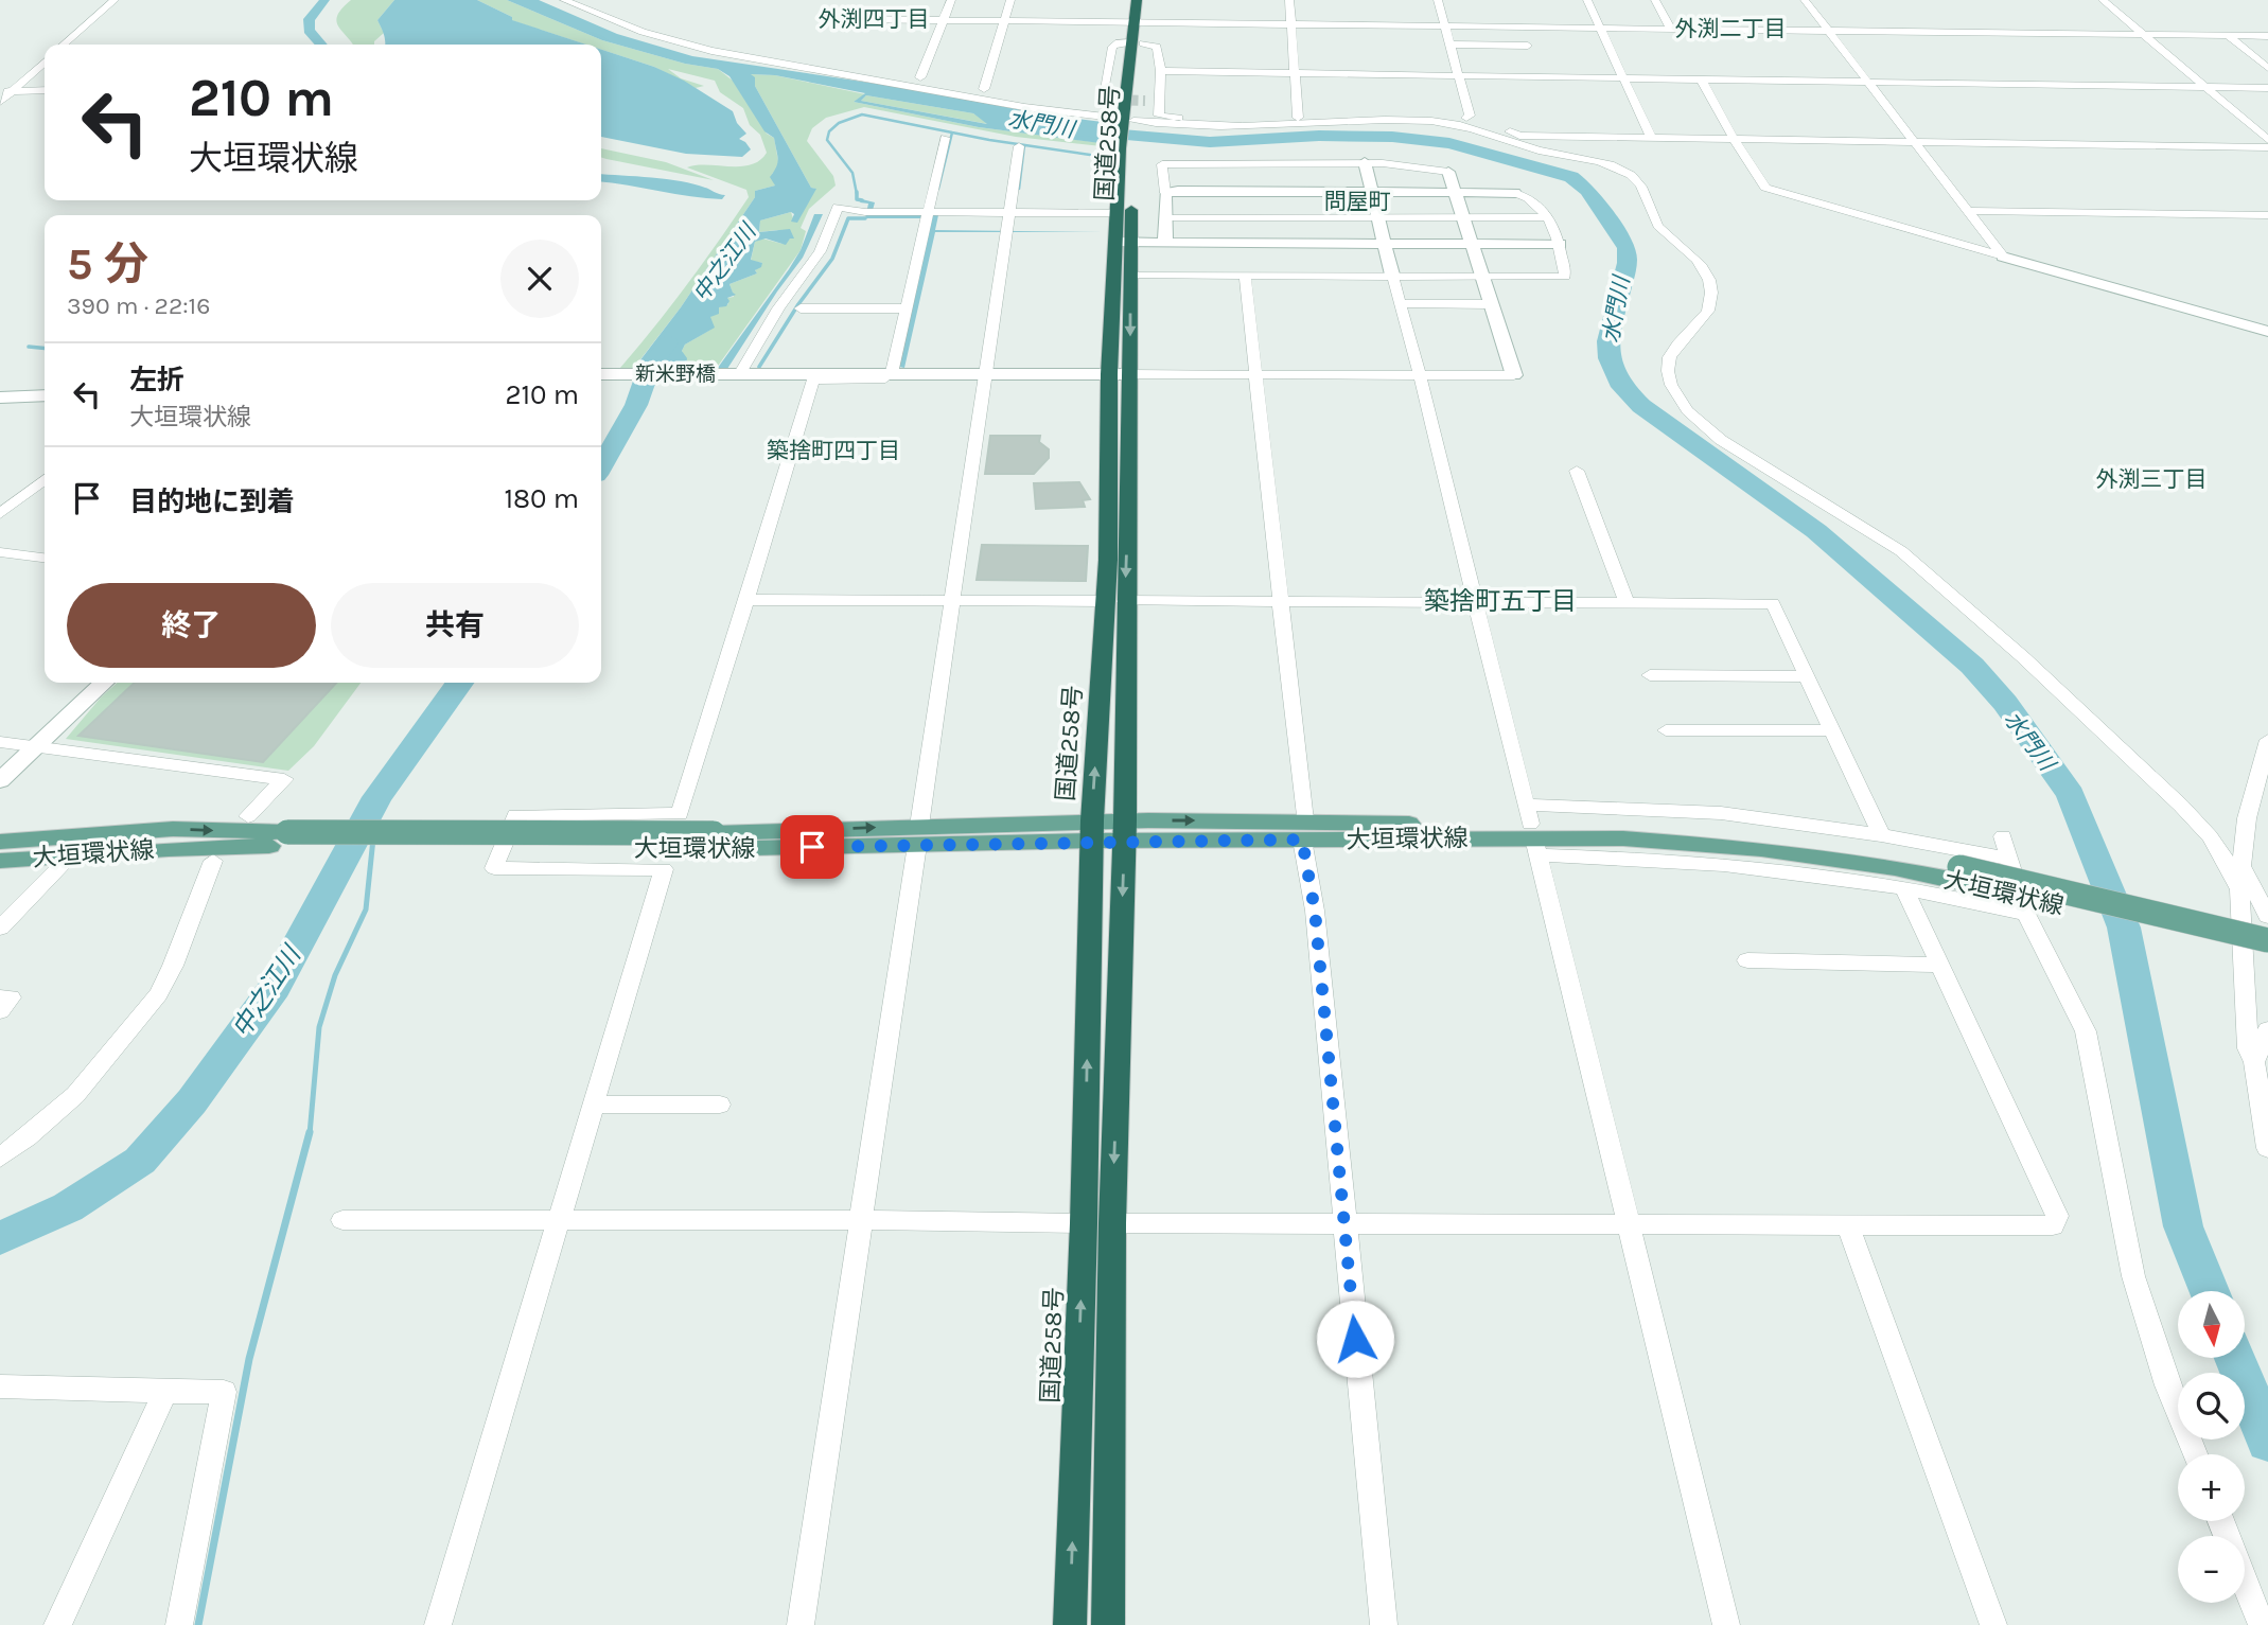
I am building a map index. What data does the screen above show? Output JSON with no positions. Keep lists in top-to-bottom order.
{
  "streets": {
    "highway": ["国道258号"],
    "main road": ["大垣環状線"],
    "street": ["新米野橋"]
  },
  "crossings": [
    ["国道258号", "新米野橋"],
    ["国道258号", "大垣環状線"]
  ],
  "districts": [
    "外渕四丁目",
    "外渕二丁目",
    "問屋町",
    "築捨町四丁目",
    "外渕三丁目",
    "築捨町五丁目"
  ],
  "water": ["水門川", "中之江川"],
  "north": "bottom",
  "page": {
    "turn": ["210 m", "大垣環状線"],
    "heading": ["5 分", "390 m · 22:16"],
    "list": [
      {
        "name": "左折",
        "note": "大垣環状線",
        "value": "210 m"
      },
      {
        "name": "目的地に到着",
        "value": "180 m"
      }
    ],
    "buttons": ["終了", "共有"],
    "map_buttons": ["+", "−"]
  }
}
